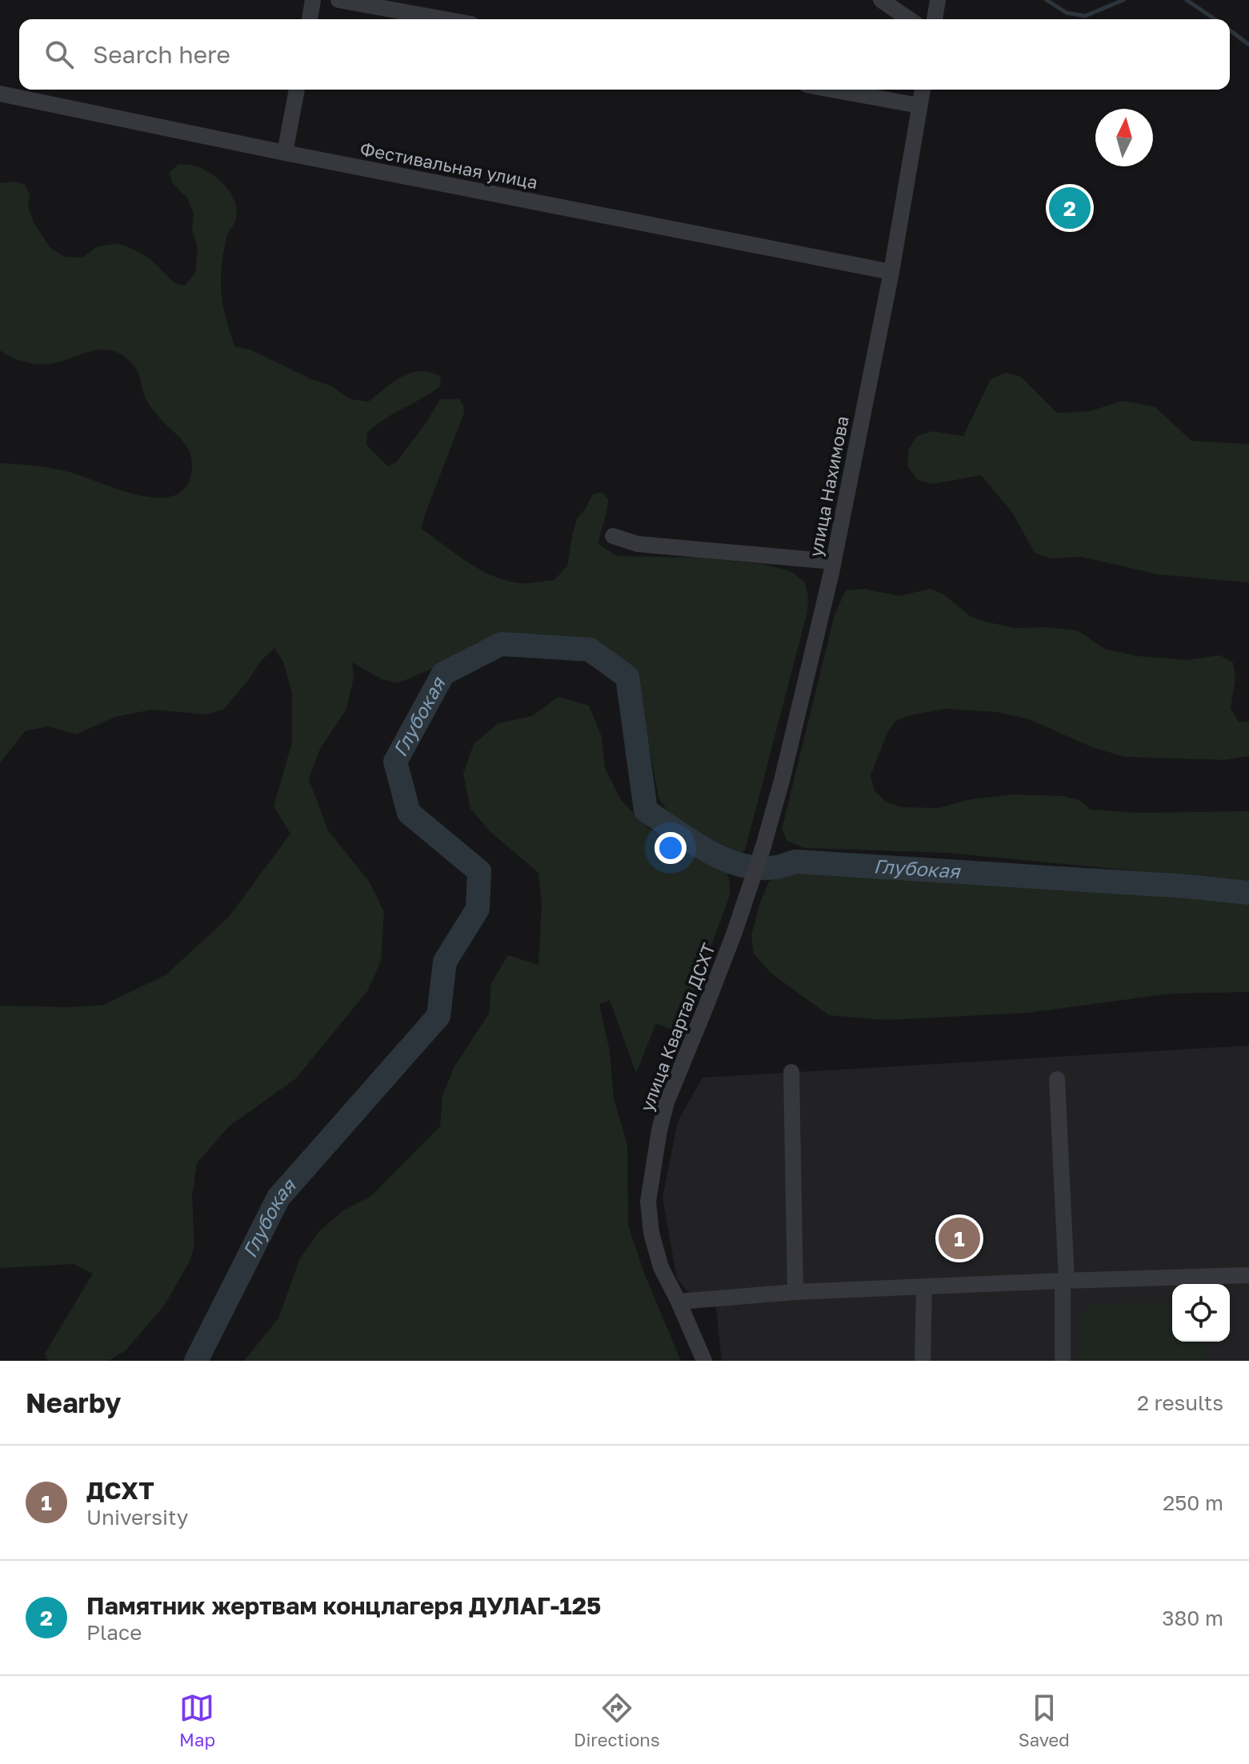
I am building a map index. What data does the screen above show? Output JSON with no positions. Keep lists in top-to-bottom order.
{
  "streets": {
    "street": ["Фестивальная улица", "улица Нахимова", "улица Квартал ДСХТ"]
  },
  "crossings": [
    ["Фестивальная улица", "улица Нахимова"],
    ["улица Нахимова", "улица Квартал ДСХТ"]
  ],
  "water": ["Глубокая"],
  "north": "top",
  "page": {
    "search": "Search here",
    "pins": ["2", "1"],
    "heading": ["Nearby", "2 results"],
    "list": [
      {
        "mark": "1",
        "name": "ДСХТ",
        "note": "University",
        "value": "250 m"
      },
      {
        "mark": "2",
        "name": "Памятник жертвам концлагеря ДУЛАГ-125",
        "note": "Place",
        "value": "380 m"
      }
    ],
    "nav": ["Map", "Directions", "Saved"]
  }
}
